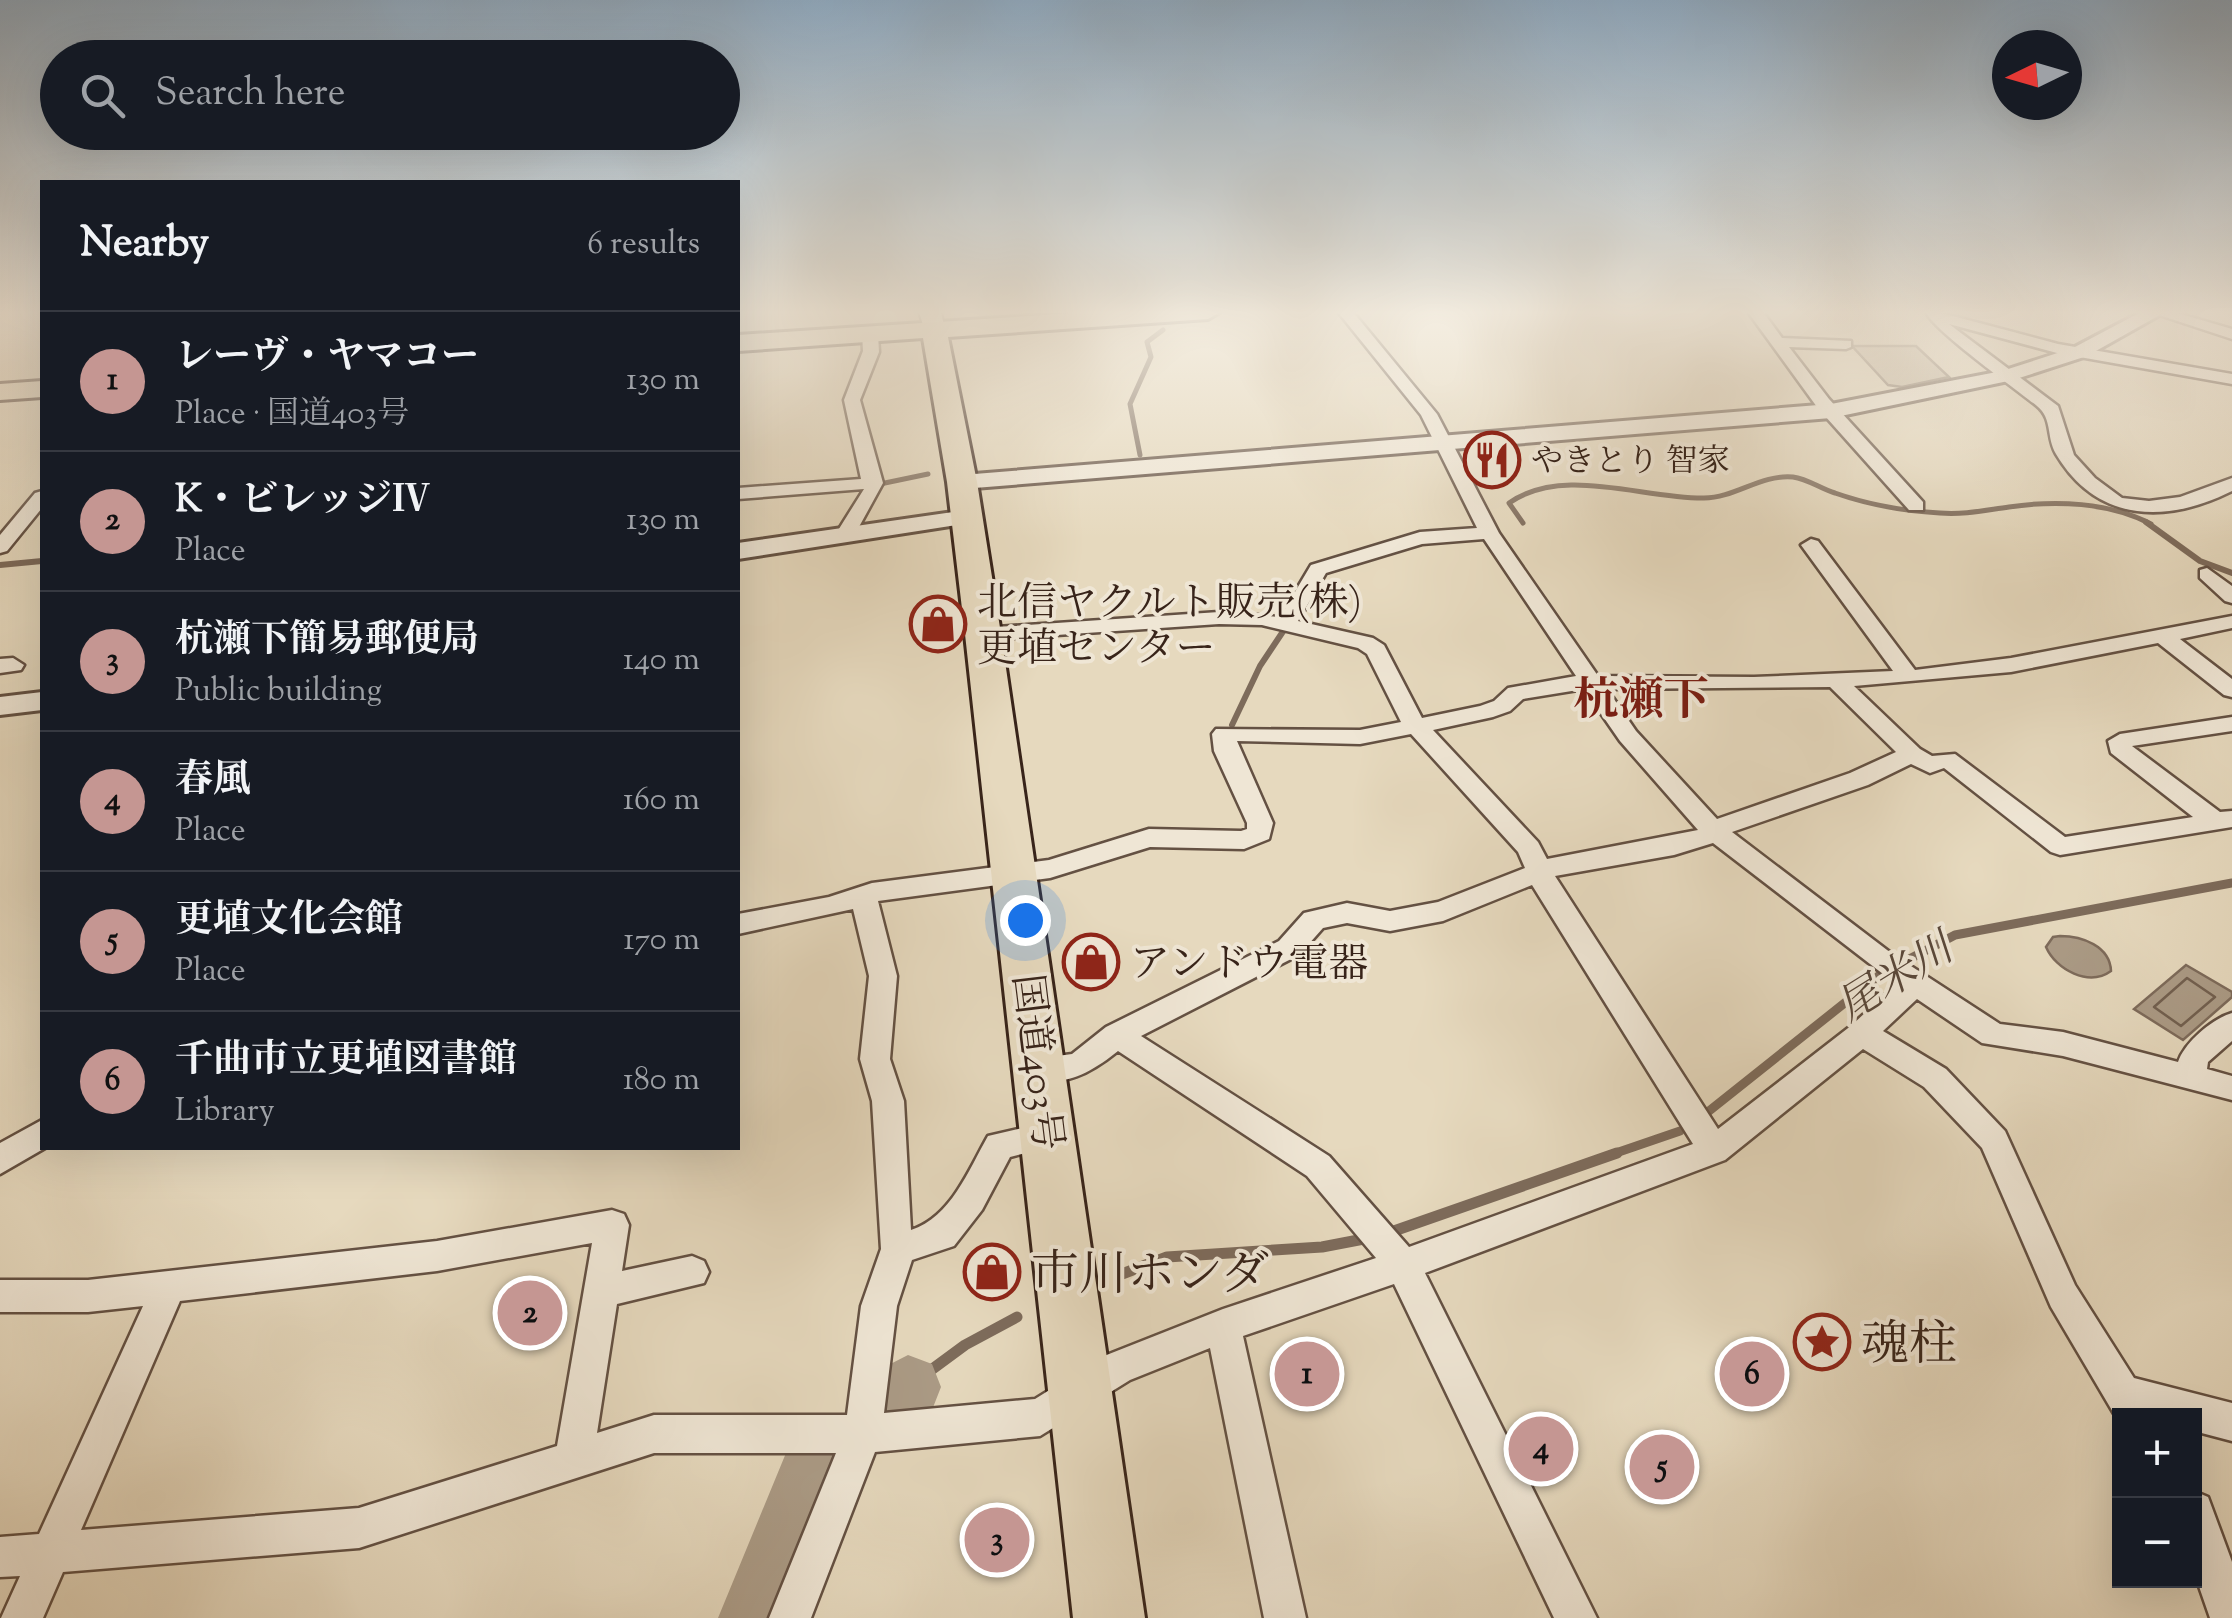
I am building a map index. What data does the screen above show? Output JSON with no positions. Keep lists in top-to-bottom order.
{
  "streets": {
    "highway": ["国道403号"]
  },
  "districts": ["杭瀬下"],
  "water": ["尾米川"],
  "places": {
    "restaurant": ["やきとり 智家"],
    "shop": ["北信ヤクルト販売(株) 更埴センター", "アンドウ電器", "市川ホンダ"],
    "place": ["魂柱"]
  },
  "north": "left",
  "page": {
    "search": "Search here",
    "heading": ["Nearby", "6 results"],
    "list": [
      {
        "mark": "1",
        "name": "レーヴ・ヤマコー",
        "note": "Place · 国道403号",
        "value": "130 m"
      },
      {
        "mark": "2",
        "name": "K・ビレッジⅣ",
        "note": "Place",
        "value": "130 m"
      },
      {
        "mark": "3",
        "name": "杭瀬下簡易郵便局",
        "note": "Public building",
        "value": "140 m"
      },
      {
        "mark": "4",
        "name": "春風",
        "note": "Place",
        "value": "160 m"
      },
      {
        "mark": "5",
        "name": "更埴文化会館",
        "note": "Place",
        "value": "170 m"
      },
      {
        "mark": "6",
        "name": "千曲市立更埴図書館",
        "note": "Library",
        "value": "180 m"
      }
    ],
    "pins": [
      "2",
      "1",
      "6",
      "4",
      "5",
      "3"
    ],
    "map_buttons": ["+", "−"]
  }
}
